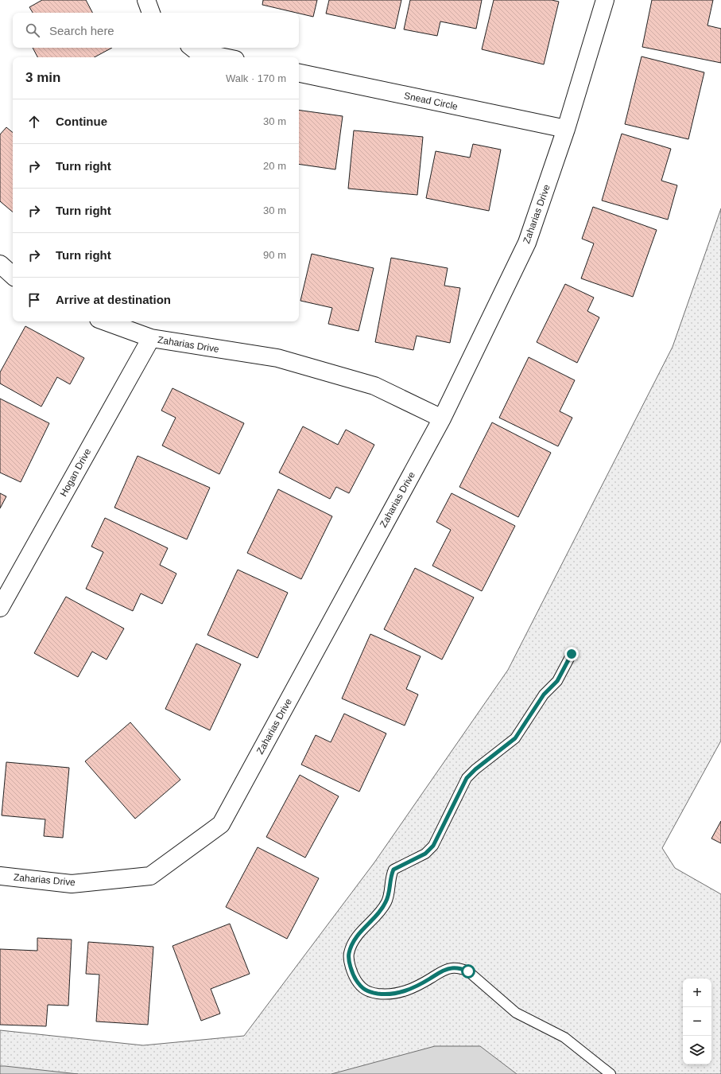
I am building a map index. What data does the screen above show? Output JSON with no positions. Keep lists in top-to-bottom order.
{
  "streets": {
    "street": ["Snead Circle", "Zaharias Drive", "Hogan Drive"]
  },
  "crossings": [
    ["Snead Circle", "Zaharias Drive"],
    ["Zaharias Drive", "Hogan Drive"]
  ],
  "page": {
    "search": "Search here",
    "heading": ["3 min", "Walk · 170 m"],
    "list": [
      ["Continue", "30 m"],
      ["Turn right", "20 m"],
      ["Turn right", "30 m"],
      ["Turn right", "90 m"],
      "Arrive at destination"
    ],
    "map_buttons": ["+", "−"]
  }
}
